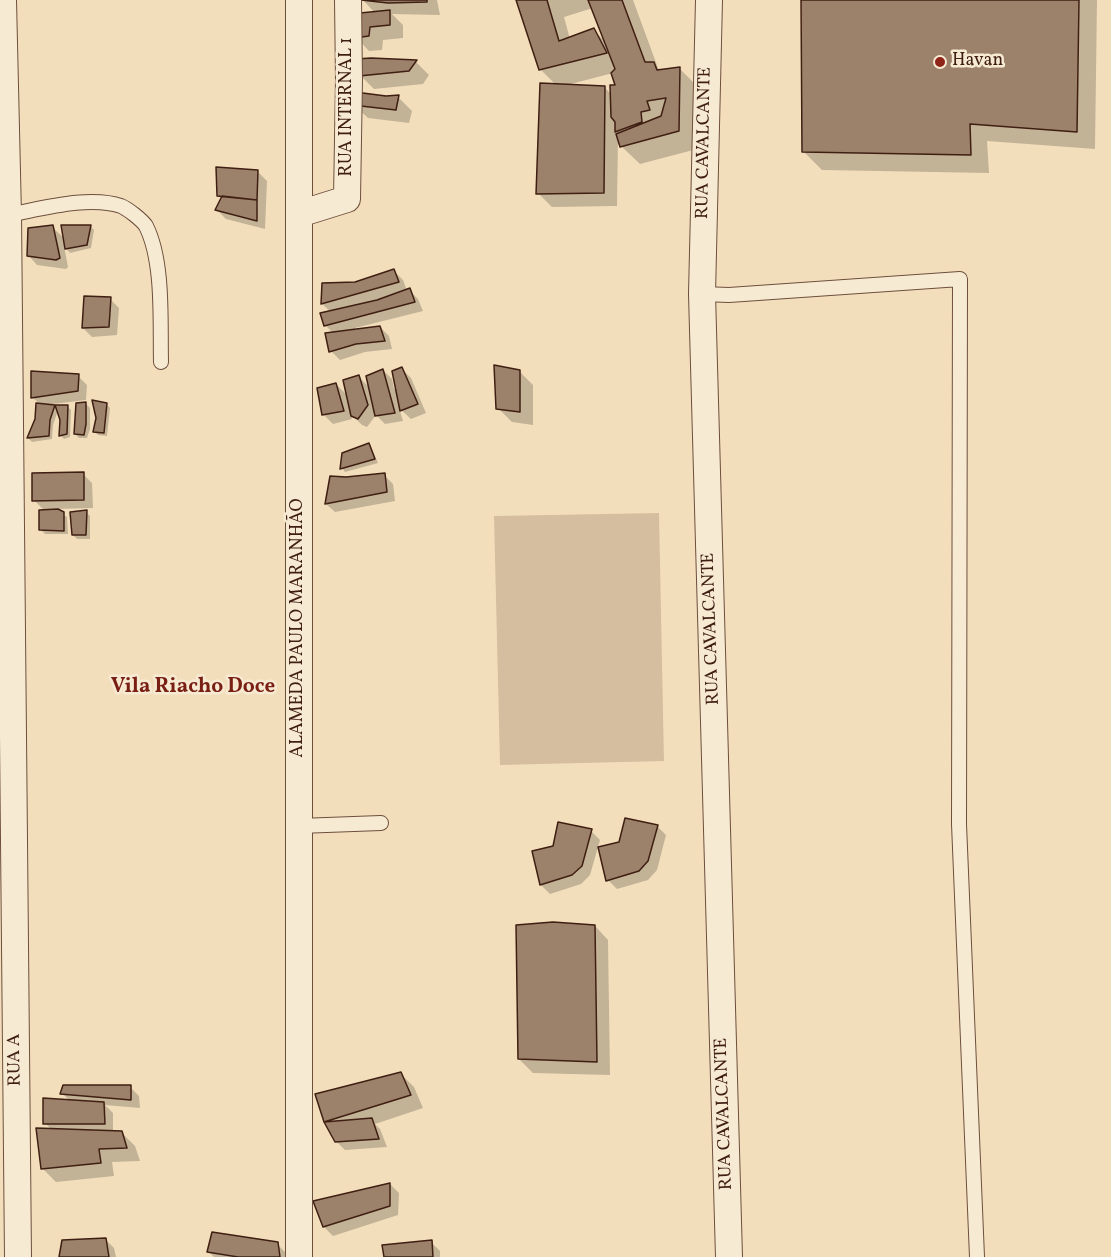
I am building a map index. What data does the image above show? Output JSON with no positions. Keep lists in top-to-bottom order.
{
  "streets": {
    "street": [
      "RUA INTERNAL 1",
      "RUA CAVALCANTE",
      "ALAMEDA PAULO MARANHÃO",
      "RUA A"
    ]
  },
  "crossings": [
    ["RUA INTERNAL 1", "ALAMEDA PAULO MARANHÃO"]
  ],
  "districts": ["Vila Riacho Doce"],
  "places": ["Havan"]
}
